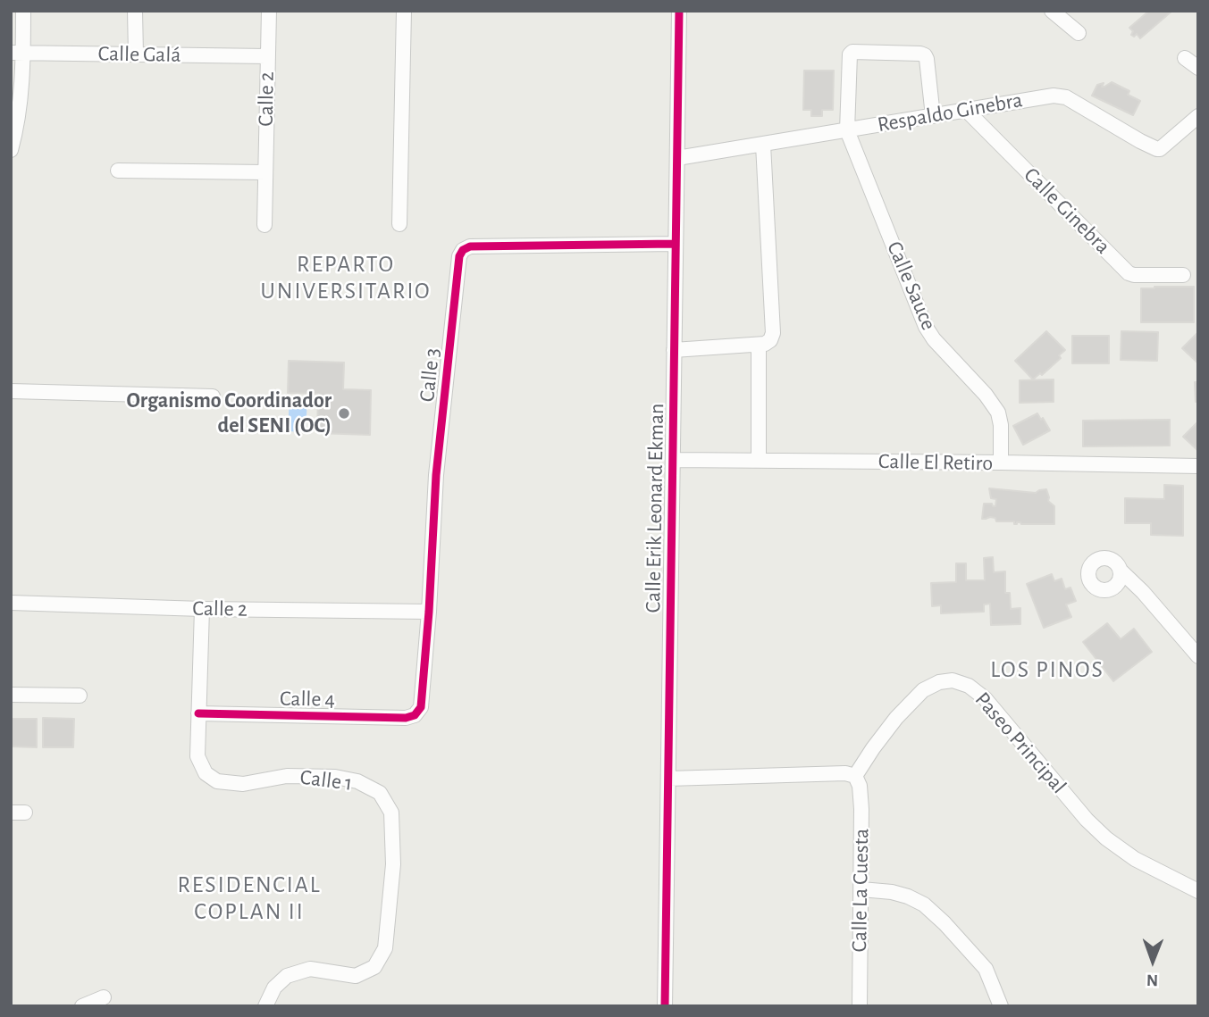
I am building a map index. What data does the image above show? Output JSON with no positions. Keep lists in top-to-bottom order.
{
  "streets": {
    "street": [
      "Calle Galá",
      "Calle 2",
      "Respaldo Ginebra",
      "Calle Ginebra",
      "Calle Sauce",
      "Calle 3",
      "Calle El Retiro",
      "Calle Erik Leonard Ekman",
      "Calle 4",
      "Paseo Principal",
      "Calle 1",
      "Calle La Cuesta"
    ]
  },
  "crossings": [
    ["Calle Galá", "Calle 2"],
    ["Calle 2", "Calle 3"],
    ["Calle 2", "Calle 1"],
    ["Respaldo Ginebra", "Calle Ginebra"],
    ["Respaldo Ginebra", "Calle Sauce"],
    ["Respaldo Ginebra", "Calle Erik Leonard Ekman"],
    ["Calle Sauce", "Calle El Retiro"],
    ["Calle 3", "Calle Erik Leonard Ekman"],
    ["Calle 3", "Calle 4"],
    ["Calle El Retiro", "Calle Erik Leonard Ekman"],
    ["Calle 4", "Calle 1"],
    ["Paseo Principal", "Calle La Cuesta"]
  ],
  "districts": ["REPARTO UNIVERSITARIO", "LOS PINOS", "RESIDENCIAL COPLAN II"],
  "places": ["Organismo Coordinador del SENI (OC)"],
  "north": "bottom"
}
